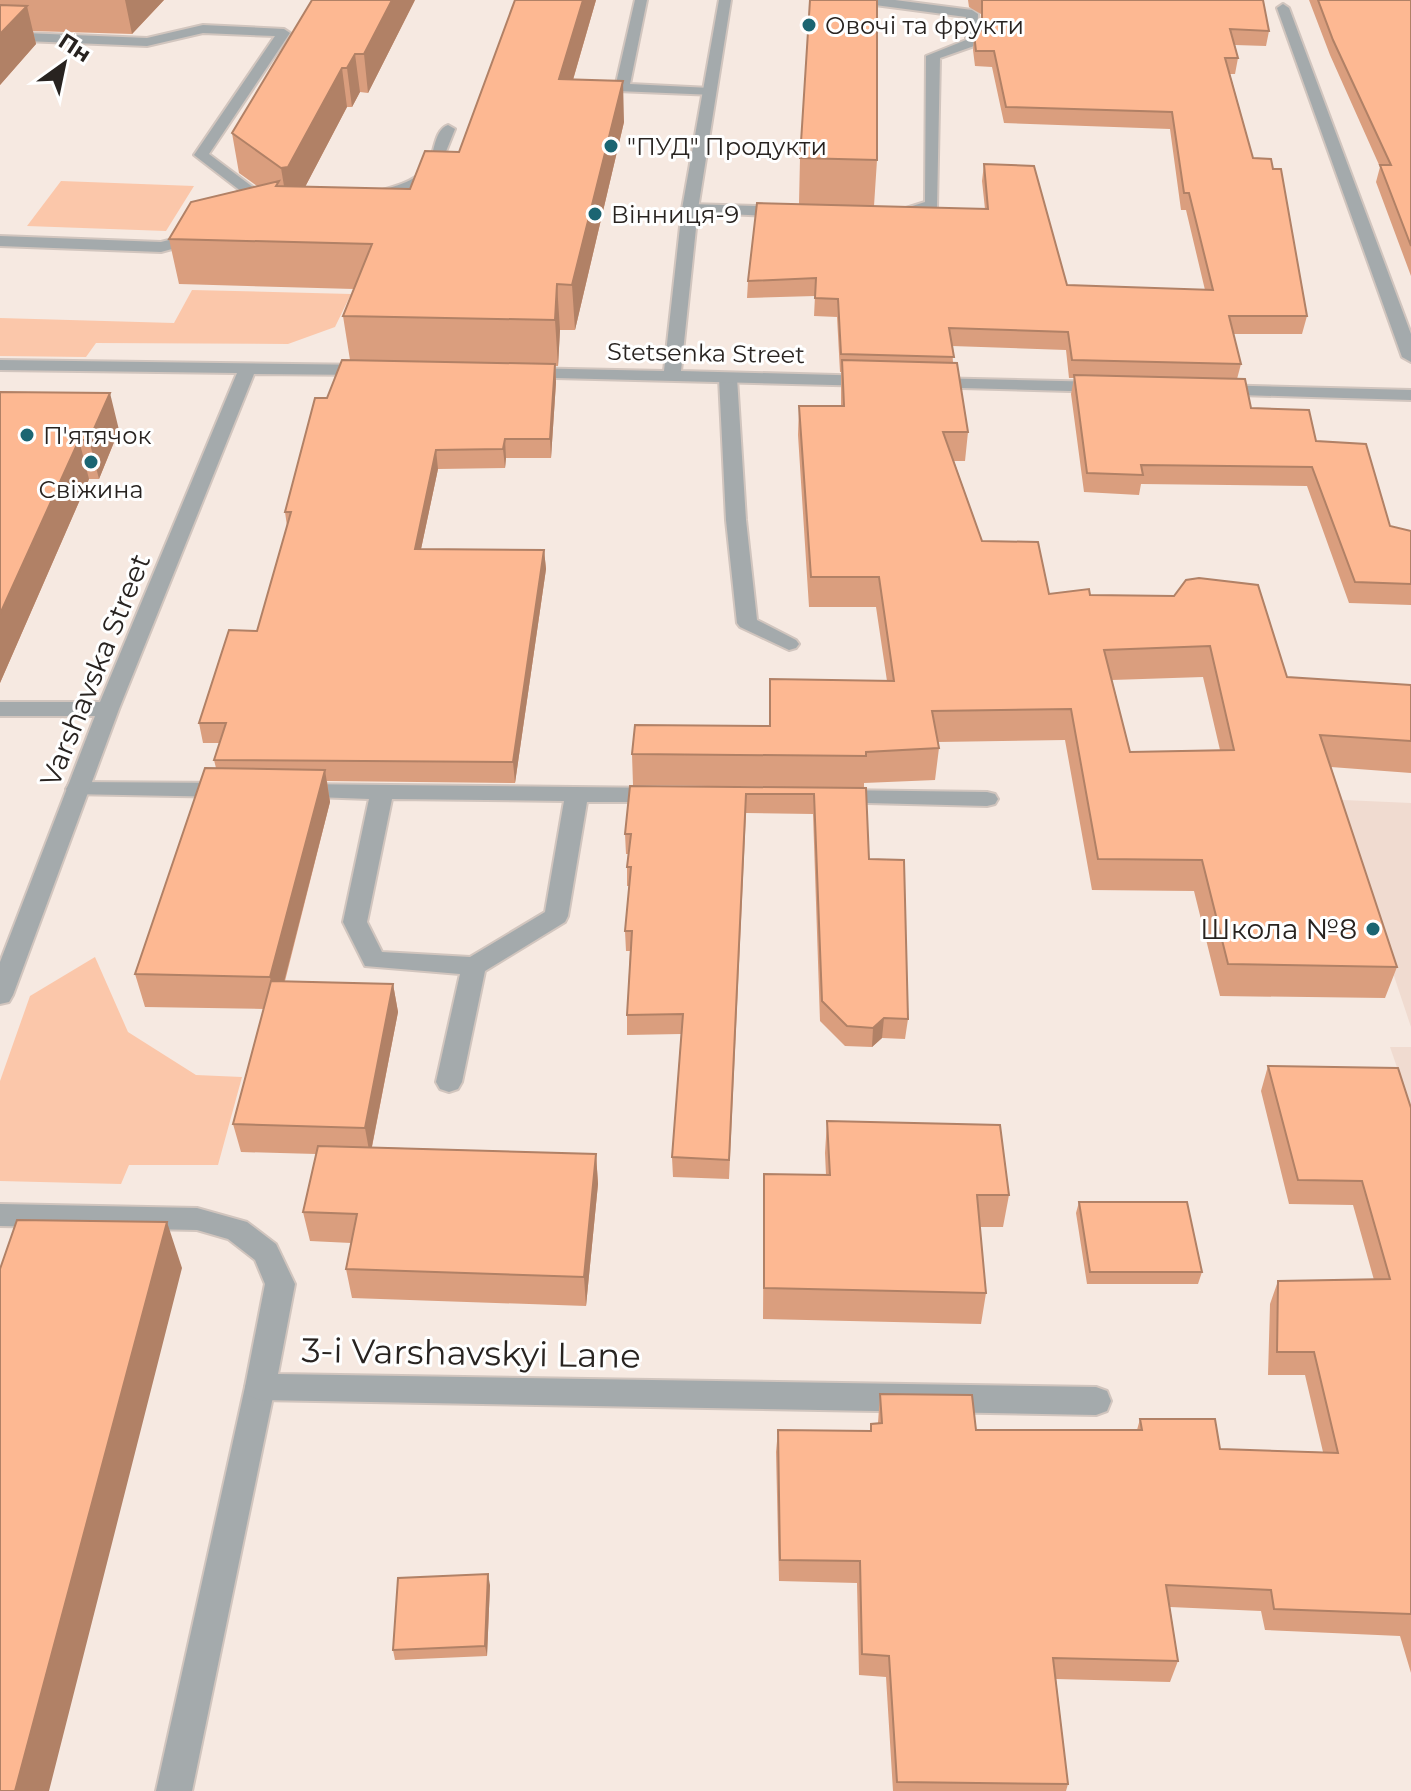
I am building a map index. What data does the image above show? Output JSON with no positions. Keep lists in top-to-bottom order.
{
  "streets": {
    "street": ["Stetsenka Street", "Varshavska Street", "3-i Varshavskyi Lane"]
  },
  "places": [
    "Овочі та фрукти",
    "\"ПУД\" Продукти",
    "Вінниця-9",
    "П'ятячок",
    "Свіжина",
    "Школа №8"
  ],
  "north": "top right"
}
